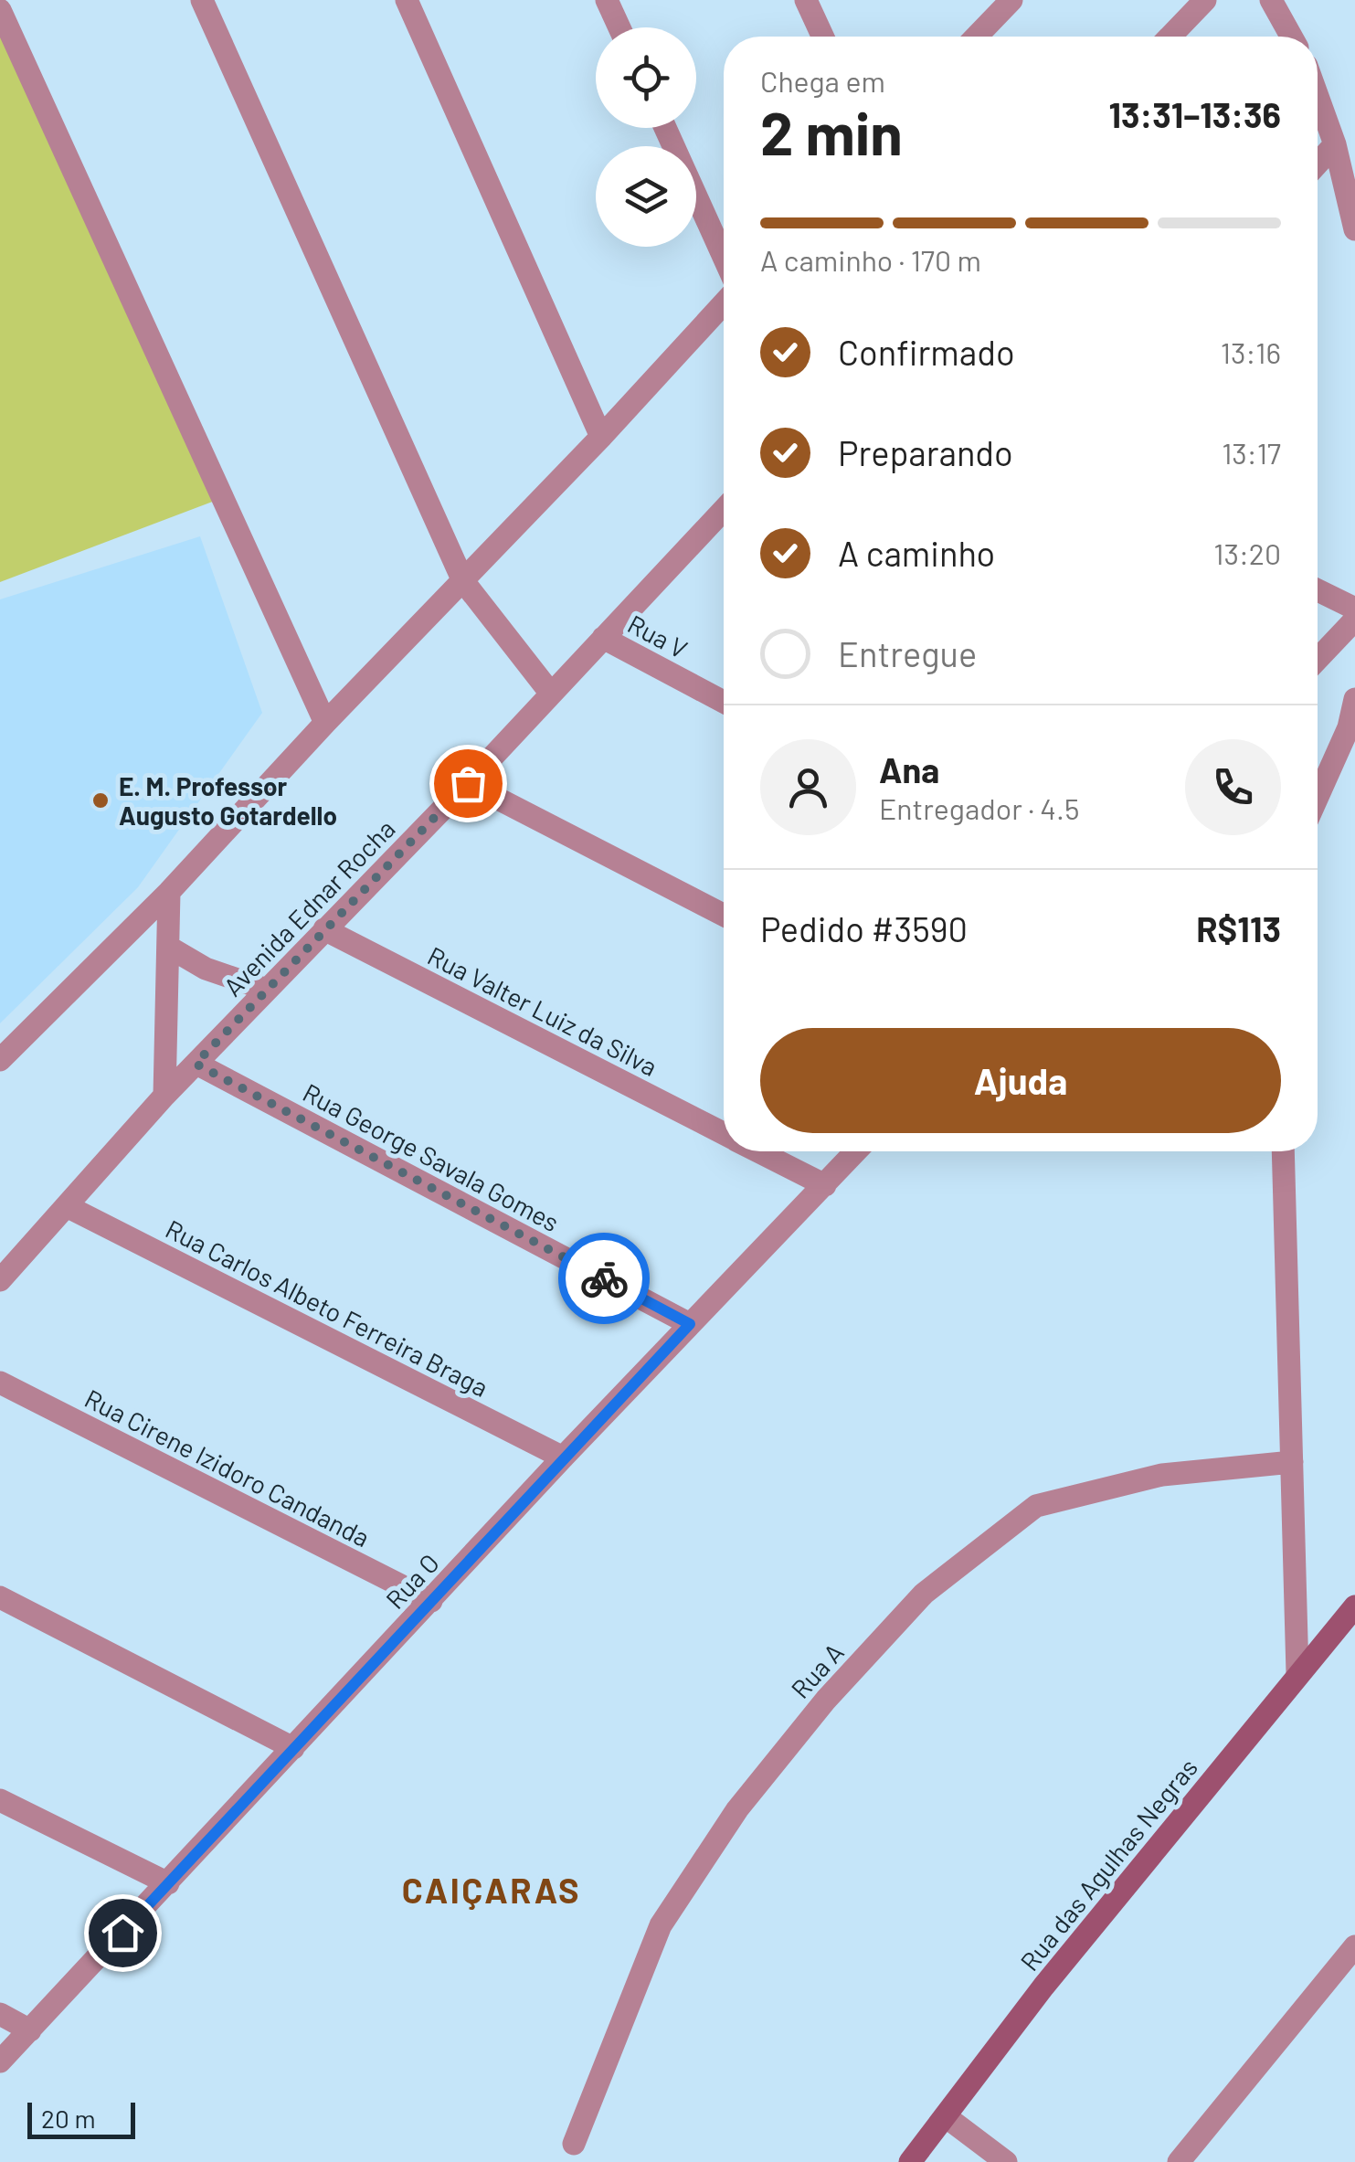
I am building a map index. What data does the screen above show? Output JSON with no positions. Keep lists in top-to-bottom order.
{
  "streets": {
    "street": [
      "Rua V",
      "Avenida Ednar Rocha",
      "Rua Valter Luiz da Silva",
      "Rua George Savala Gomes",
      "Rua Carlos Albeto Ferreira Braga",
      "Rua Cirene Izidoro Candanda",
      "Rua O",
      "Rua A",
      "Rua das Agulhas Negras"
    ]
  },
  "crossings": [
    ["Rua V", "Avenida Ednar Rocha"],
    ["Avenida Ednar Rocha", "Rua Valter Luiz da Silva"],
    ["Avenida Ednar Rocha", "Rua George Savala Gomes"],
    ["Avenida Ednar Rocha", "Rua Carlos Albeto Ferreira Braga"],
    ["Rua Valter Luiz da Silva", "Rua O"],
    ["Rua George Savala Gomes", "Rua O"],
    ["Rua Carlos Albeto Ferreira Braga", "Rua O"],
    ["Rua Cirene Izidoro Candanda", "Rua O"]
  ],
  "districts": ["CAIÇARAS"],
  "places": ["E. M. Professor Augusto Gotardello"],
  "scale_bar": "20 m",
  "page": {
    "heading": ["2 min", "Chega em", "13:31–13:36"],
    "panel": [
      "Ana",
      "Entregador · 4.5",
      "Pedido #3590",
      "R$113"
    ],
    "bar": "A caminho · 170 m",
    "list": [
      ["Confirmado", "13:16"],
      ["Preparando", "13:17"],
      ["A caminho", "13:20"],
      "Entregue"
    ],
    "buttons": "Ajuda",
    "scale": "20 m"
  }
}
